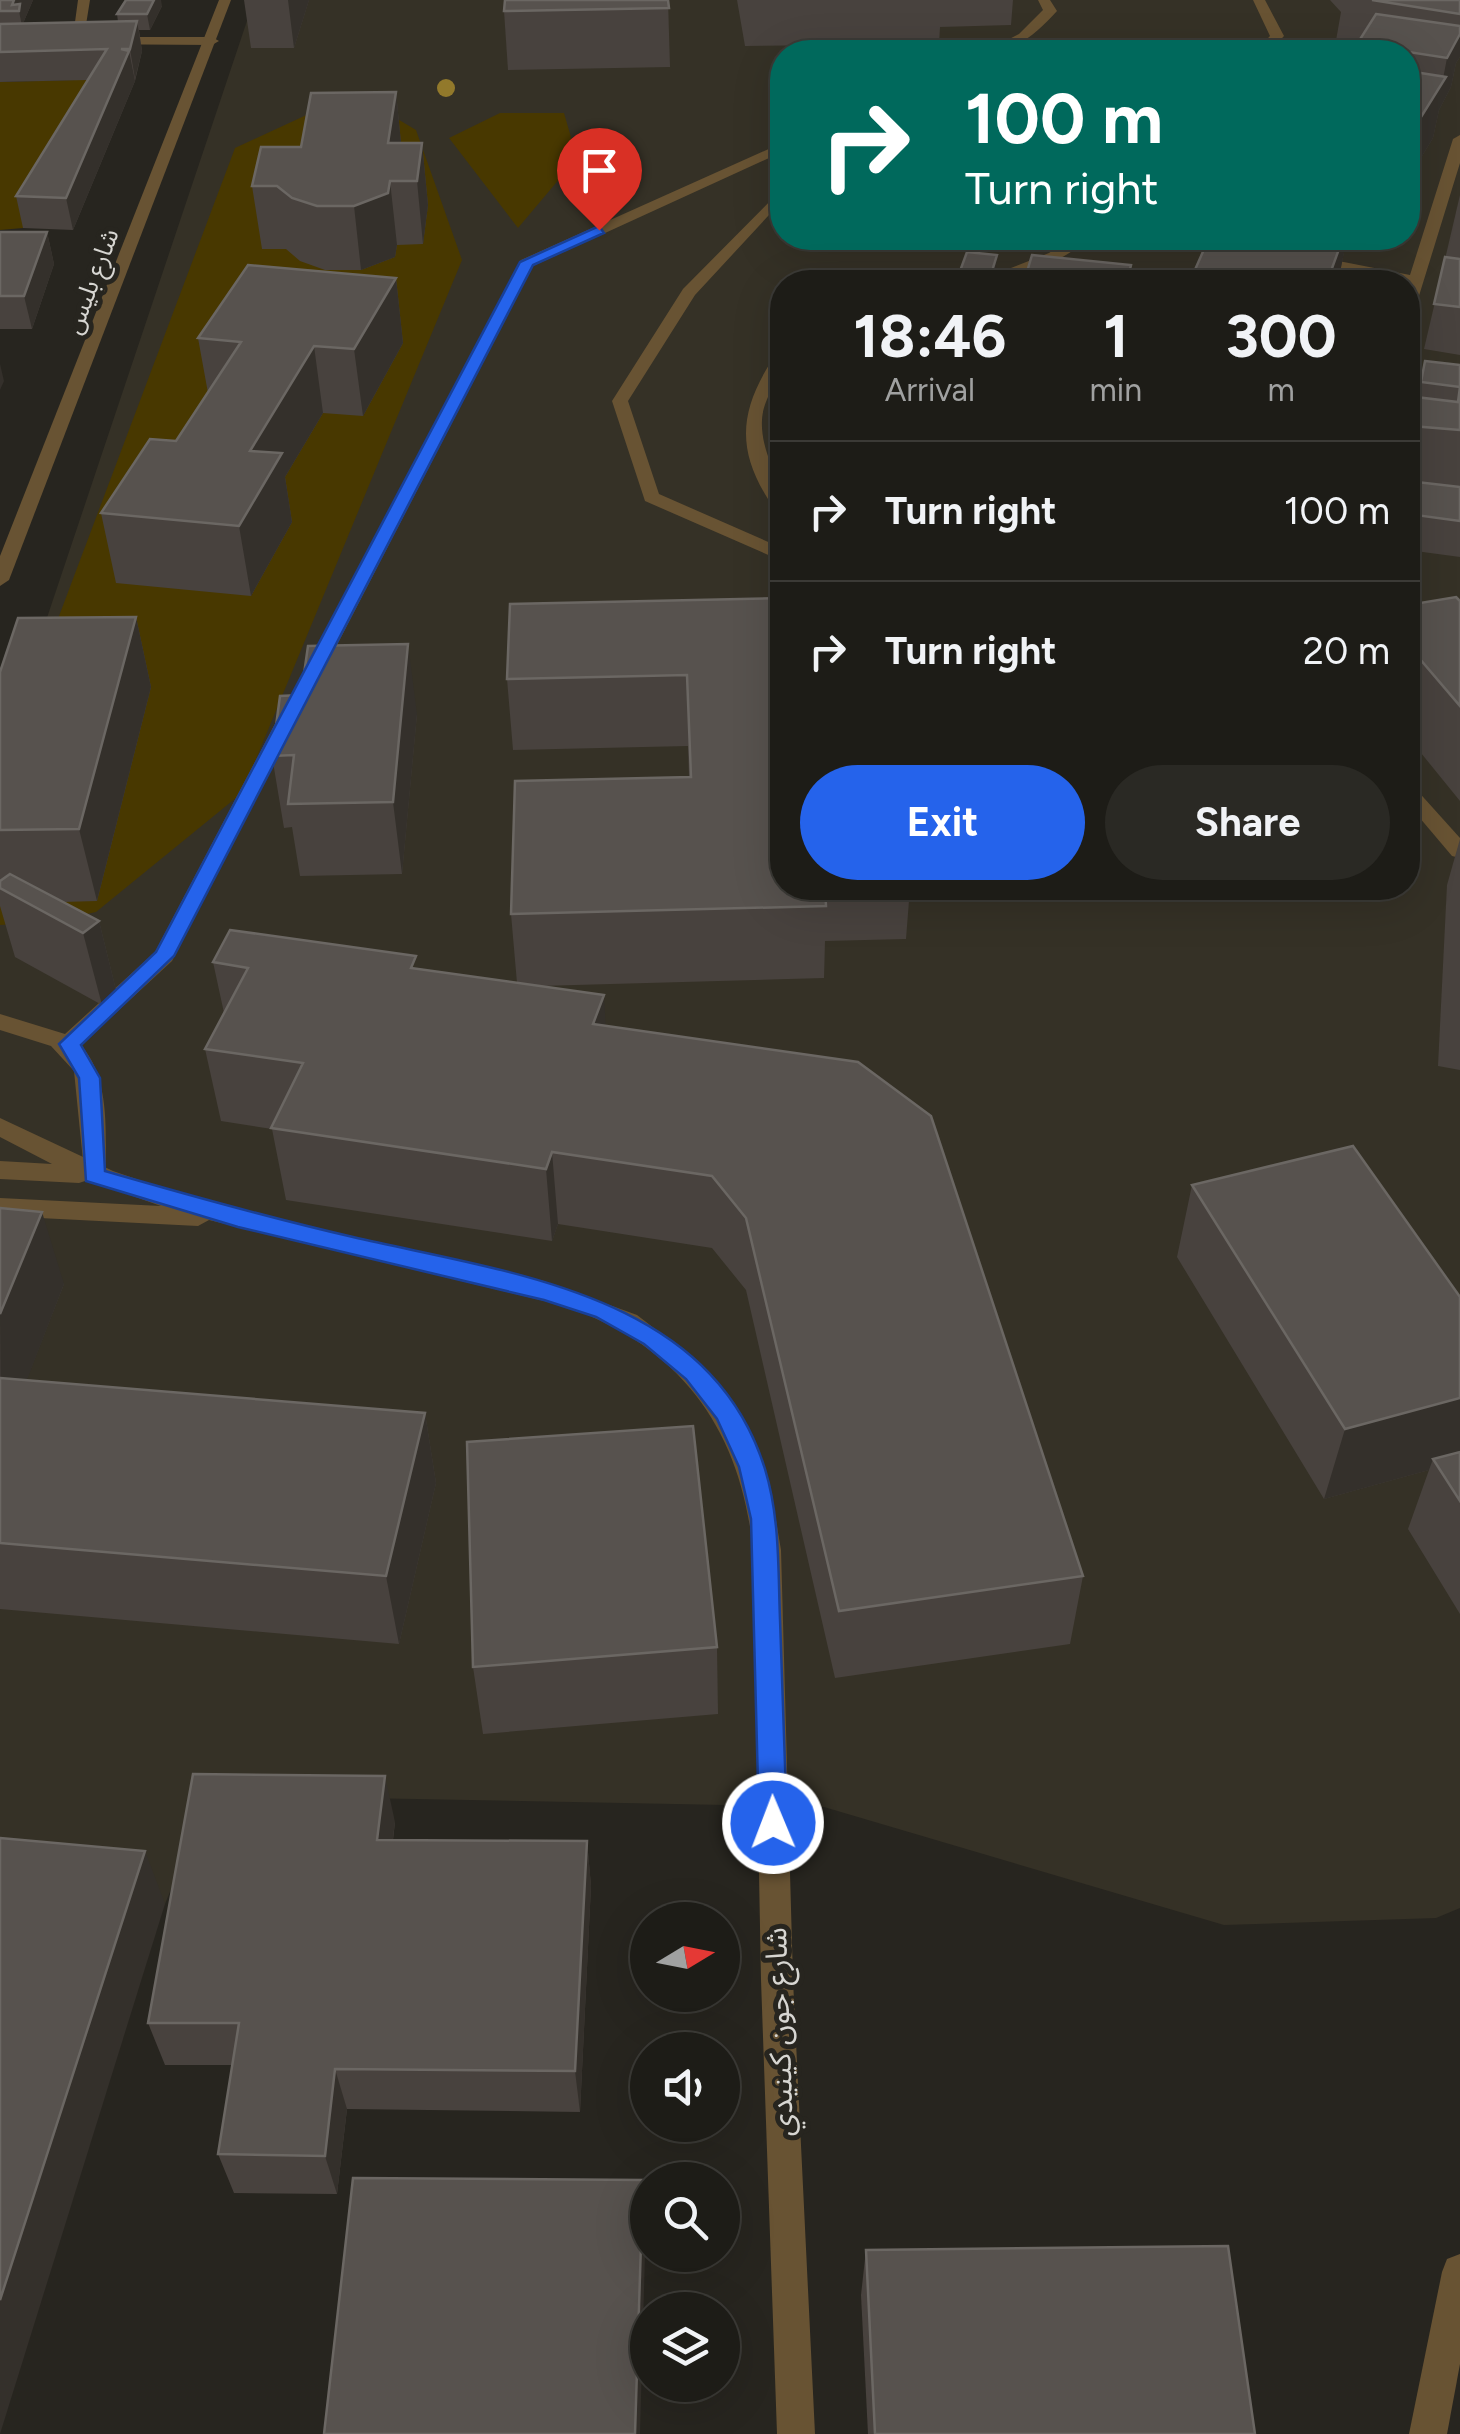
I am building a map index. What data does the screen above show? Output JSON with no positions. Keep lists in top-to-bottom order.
{
  "streets": {
    "street": ["شارع بليس", "شارع جون كينيدي"]
  },
  "north": "right",
  "page": {
    "turn": ["100 m", "Turn right"],
    "eta": [
      "18:46",
      "Arrival",
      "1",
      "min",
      "300",
      "m"
    ],
    "list": [
      {
        "name": "Turn right",
        "value": "100 m"
      },
      {
        "name": "Turn right",
        "value": "20 m"
      }
    ],
    "buttons": ["Exit", "Share"]
  }
}
